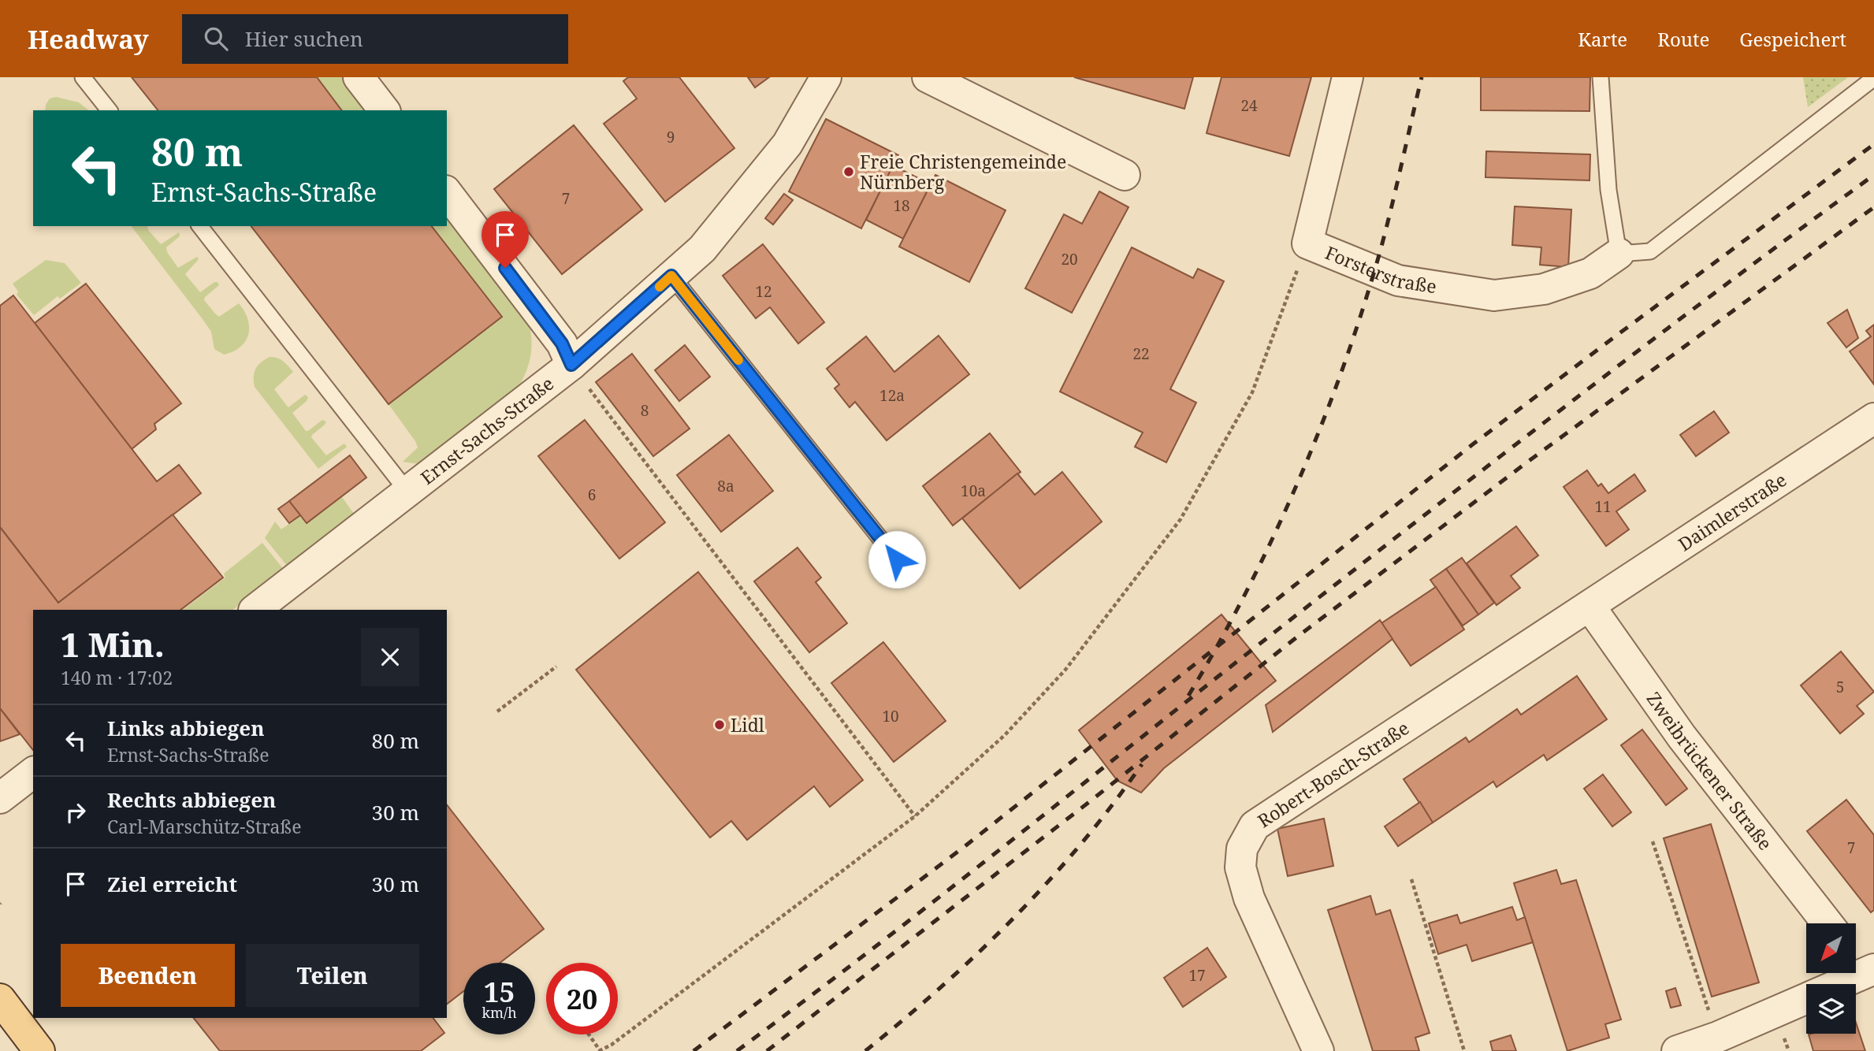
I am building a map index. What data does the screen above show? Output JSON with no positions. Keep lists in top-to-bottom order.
{
  "streets": {
    "street": [
      "Forsterstraße",
      "Ernst-Sachs-Straße",
      "Daimlerstraße",
      "Zweibrückener Straße",
      "Robert-Bosch-Straße"
    ]
  },
  "crossings": [
    ["Daimlerstraße", "Zweibrückener Straße"],
    ["Daimlerstraße", "Robert-Bosch-Straße"],
    ["Zweibrückener Straße", "Robert-Bosch-Straße"]
  ],
  "places": ["Freie Christengemeinde Nürnberg", "Lidl"],
  "house_numbers": [
    "24",
    "9",
    "7",
    "18",
    "20",
    "12",
    "22",
    "12a",
    "8",
    "8a",
    "10a",
    "6",
    "11",
    "5",
    "10",
    "7",
    "17"
  ],
  "north": "bottom left",
  "page": {
    "header": "Headway",
    "search": "Hier suchen",
    "nav": ["Karte", "Route", "Gespeichert"],
    "turn": ["80 m", "Ernst-Sachs-Straße"],
    "heading": ["1 Min.", "140 m · 17:02"],
    "list": [
      {
        "name": "Links abbiegen",
        "note": "Ernst-Sachs-Straße",
        "value": "80 m"
      },
      {
        "name": "Rechts abbiegen",
        "note": "Carl-Marschütz-Straße",
        "value": "30 m"
      },
      {
        "name": "Ziel erreicht",
        "value": "30 m"
      }
    ],
    "buttons": ["Beenden", "Teilen"],
    "speed": "15 km/h",
    "limit": "20"
  }
}
